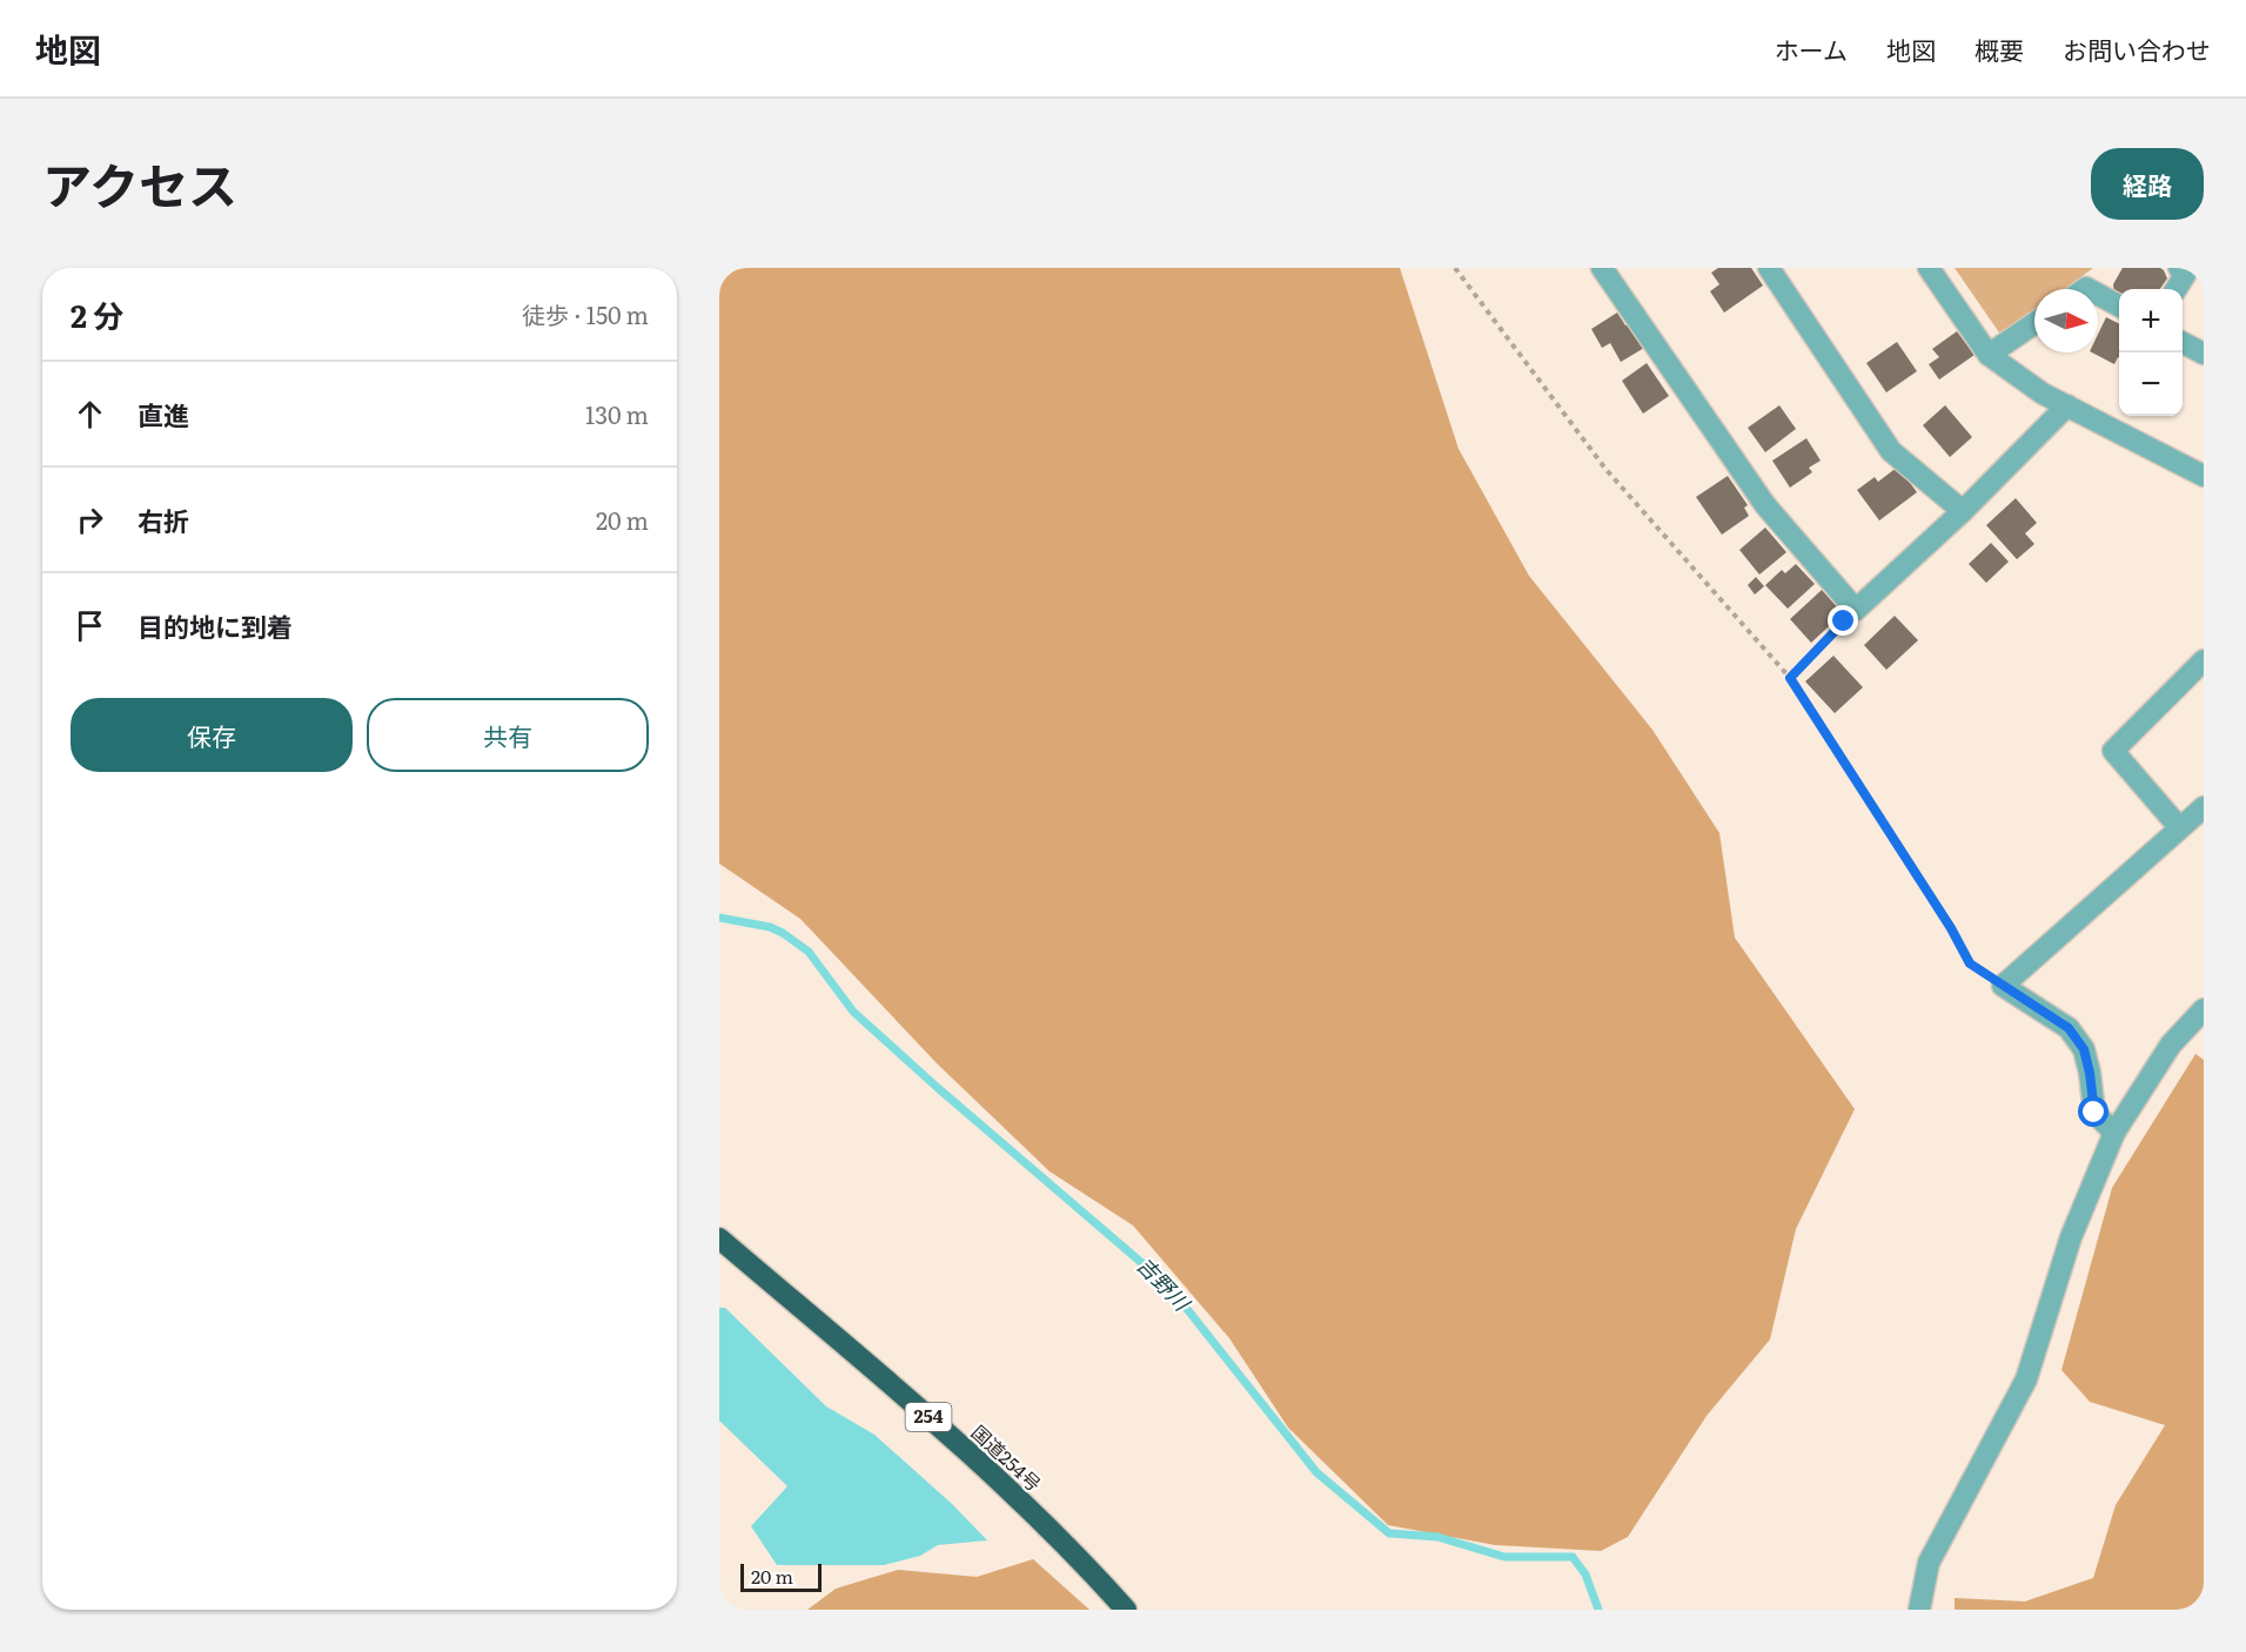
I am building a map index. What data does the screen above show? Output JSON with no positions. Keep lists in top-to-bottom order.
{
  "streets": {
    "highway": ["254", "国道254号"]
  },
  "water": ["吉野川"],
  "scale_bar": "20 m",
  "north": "right",
  "page": {
    "header": "地図",
    "nav": [
      "ホーム",
      "地図",
      "概要",
      "お問い合わせ"
    ],
    "title": "アクセス",
    "buttons": [
      "経路",
      ["保存", "共有"]
    ],
    "heading": ["2 分", "徒歩 · 150 m"],
    "map_buttons": ["+", "−"],
    "list": [
      ["直進", "130 m"],
      ["右折", "20 m"],
      "目的地に到着"
    ],
    "scale": "20 m"
  }
}
